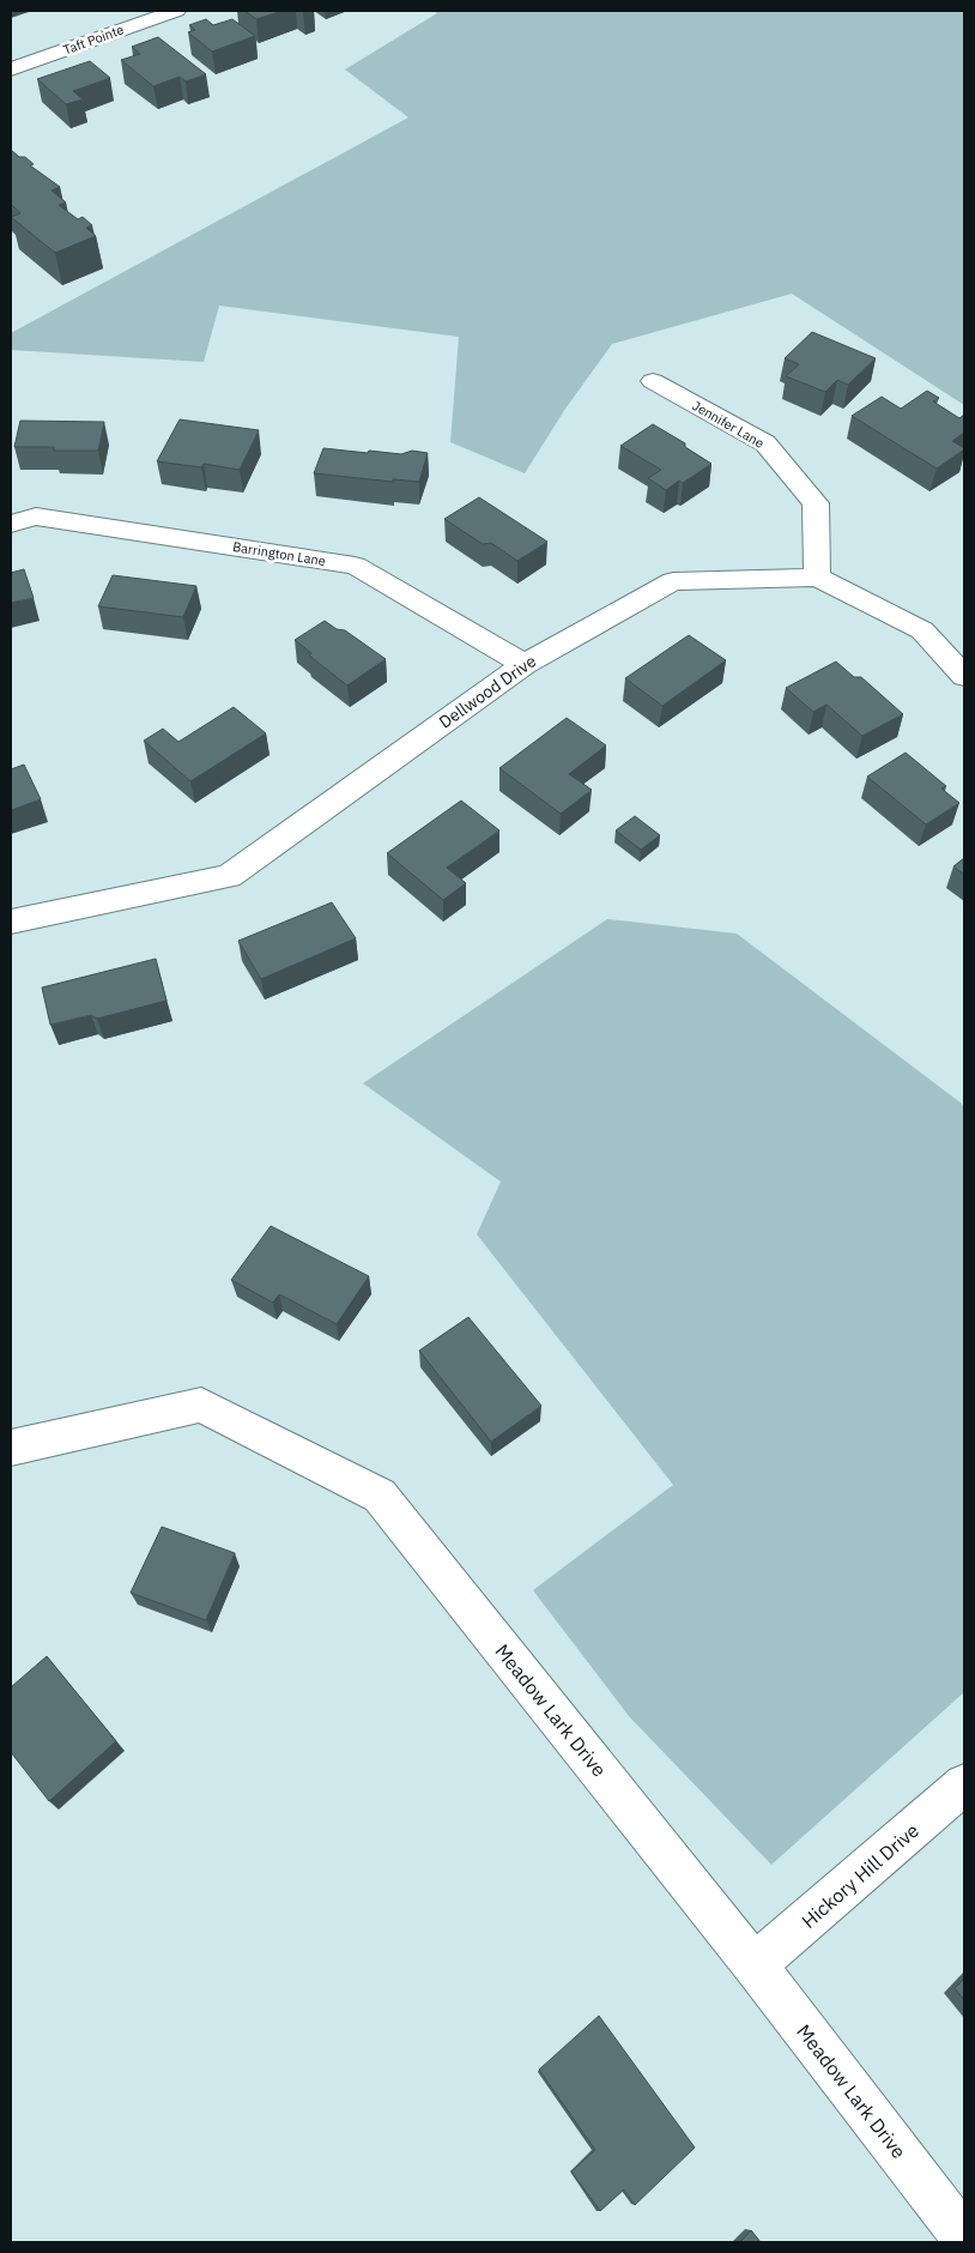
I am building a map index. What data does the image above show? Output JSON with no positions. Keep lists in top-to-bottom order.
{
  "streets": {
    "street": [
      "Taft Pointe",
      "Jennifer Lane",
      "Barrington Lane",
      "Dellwood Drive",
      "Meadow Lark Drive",
      "Hickory Hill Drive"
    ]
  },
  "crossings": [
    ["Jennifer Lane", "Dellwood Drive"],
    ["Barrington Lane", "Dellwood Drive"],
    ["Meadow Lark Drive", "Hickory Hill Drive"]
  ]
}
